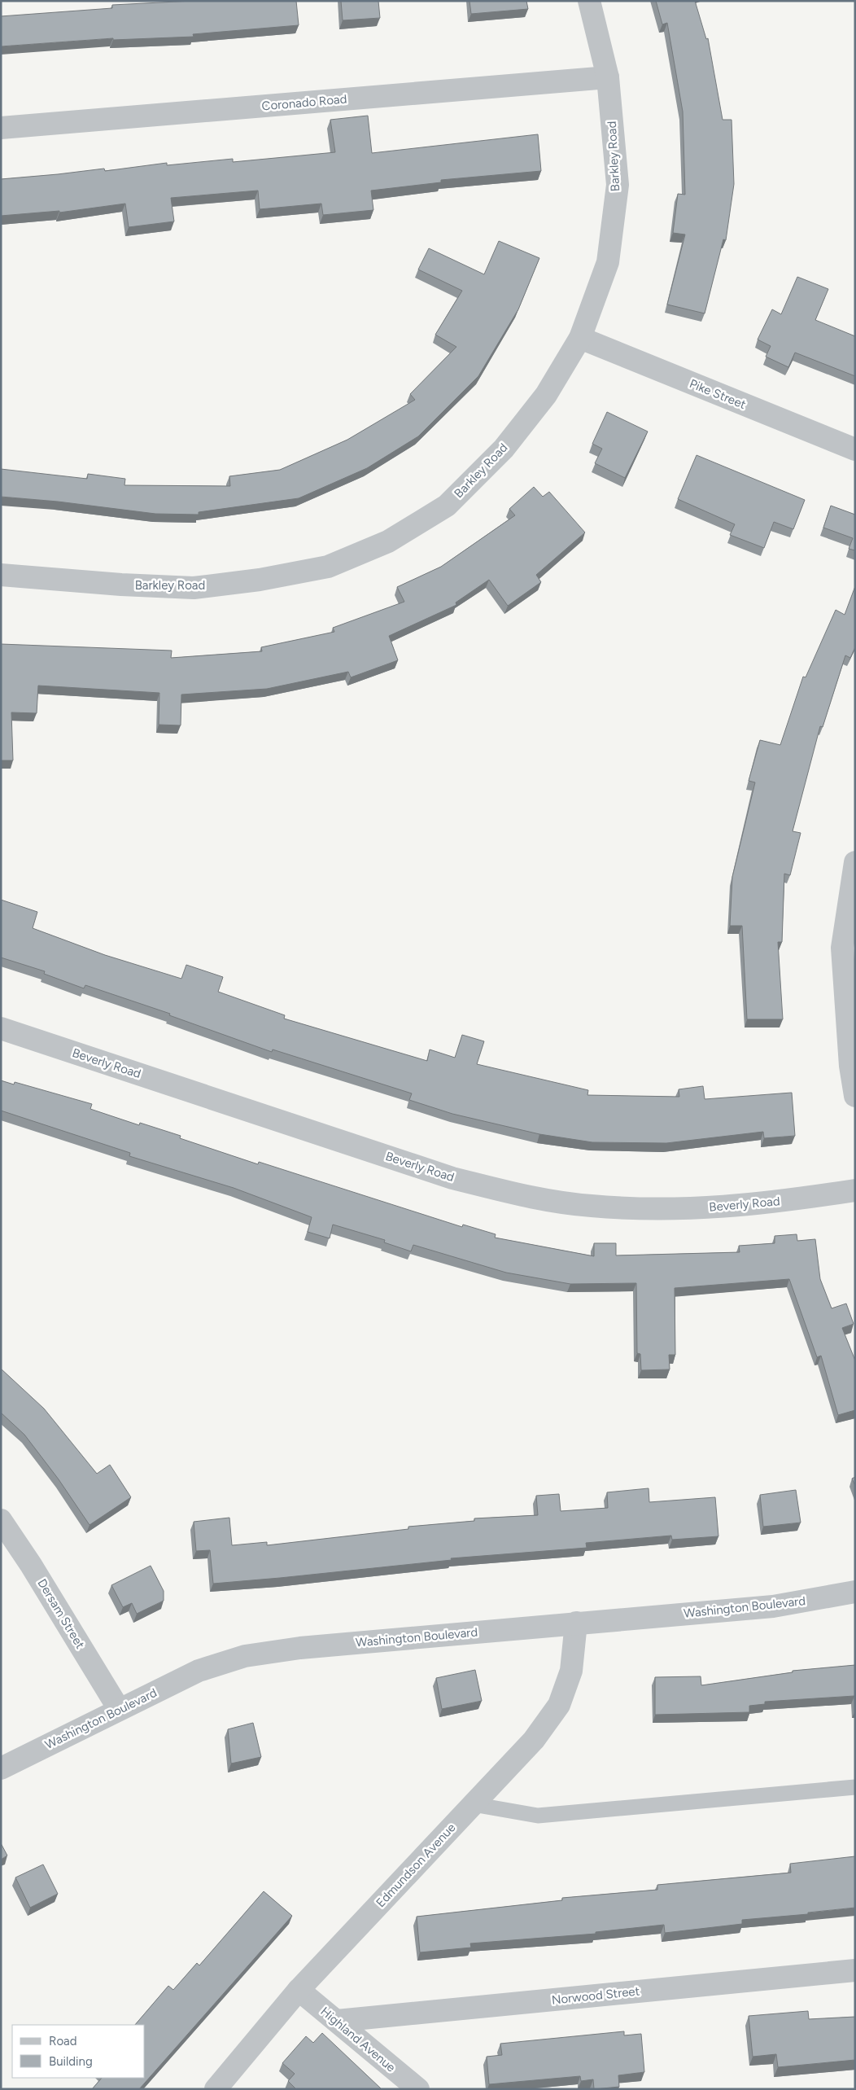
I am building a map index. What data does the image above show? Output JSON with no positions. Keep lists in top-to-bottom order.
{
  "streets": {
    "street": [
      "Coronado Road",
      "Barkley Road",
      "Pike Street",
      "Beverly Road",
      "Washington Boulevard",
      "Dersam Street",
      "Edmundson Avenue",
      "Norwood Street",
      "Highland Avenue"
    ]
  },
  "crossings": [
    ["Coronado Road", "Barkley Road"],
    ["Barkley Road", "Pike Street"],
    ["Washington Boulevard", "Dersam Street"],
    ["Washington Boulevard", "Edmundson Avenue"],
    ["Edmundson Avenue", "Highland Avenue"],
    ["Norwood Street", "Highland Avenue"]
  ],
  "legend": ["Road", "Building"]
}
